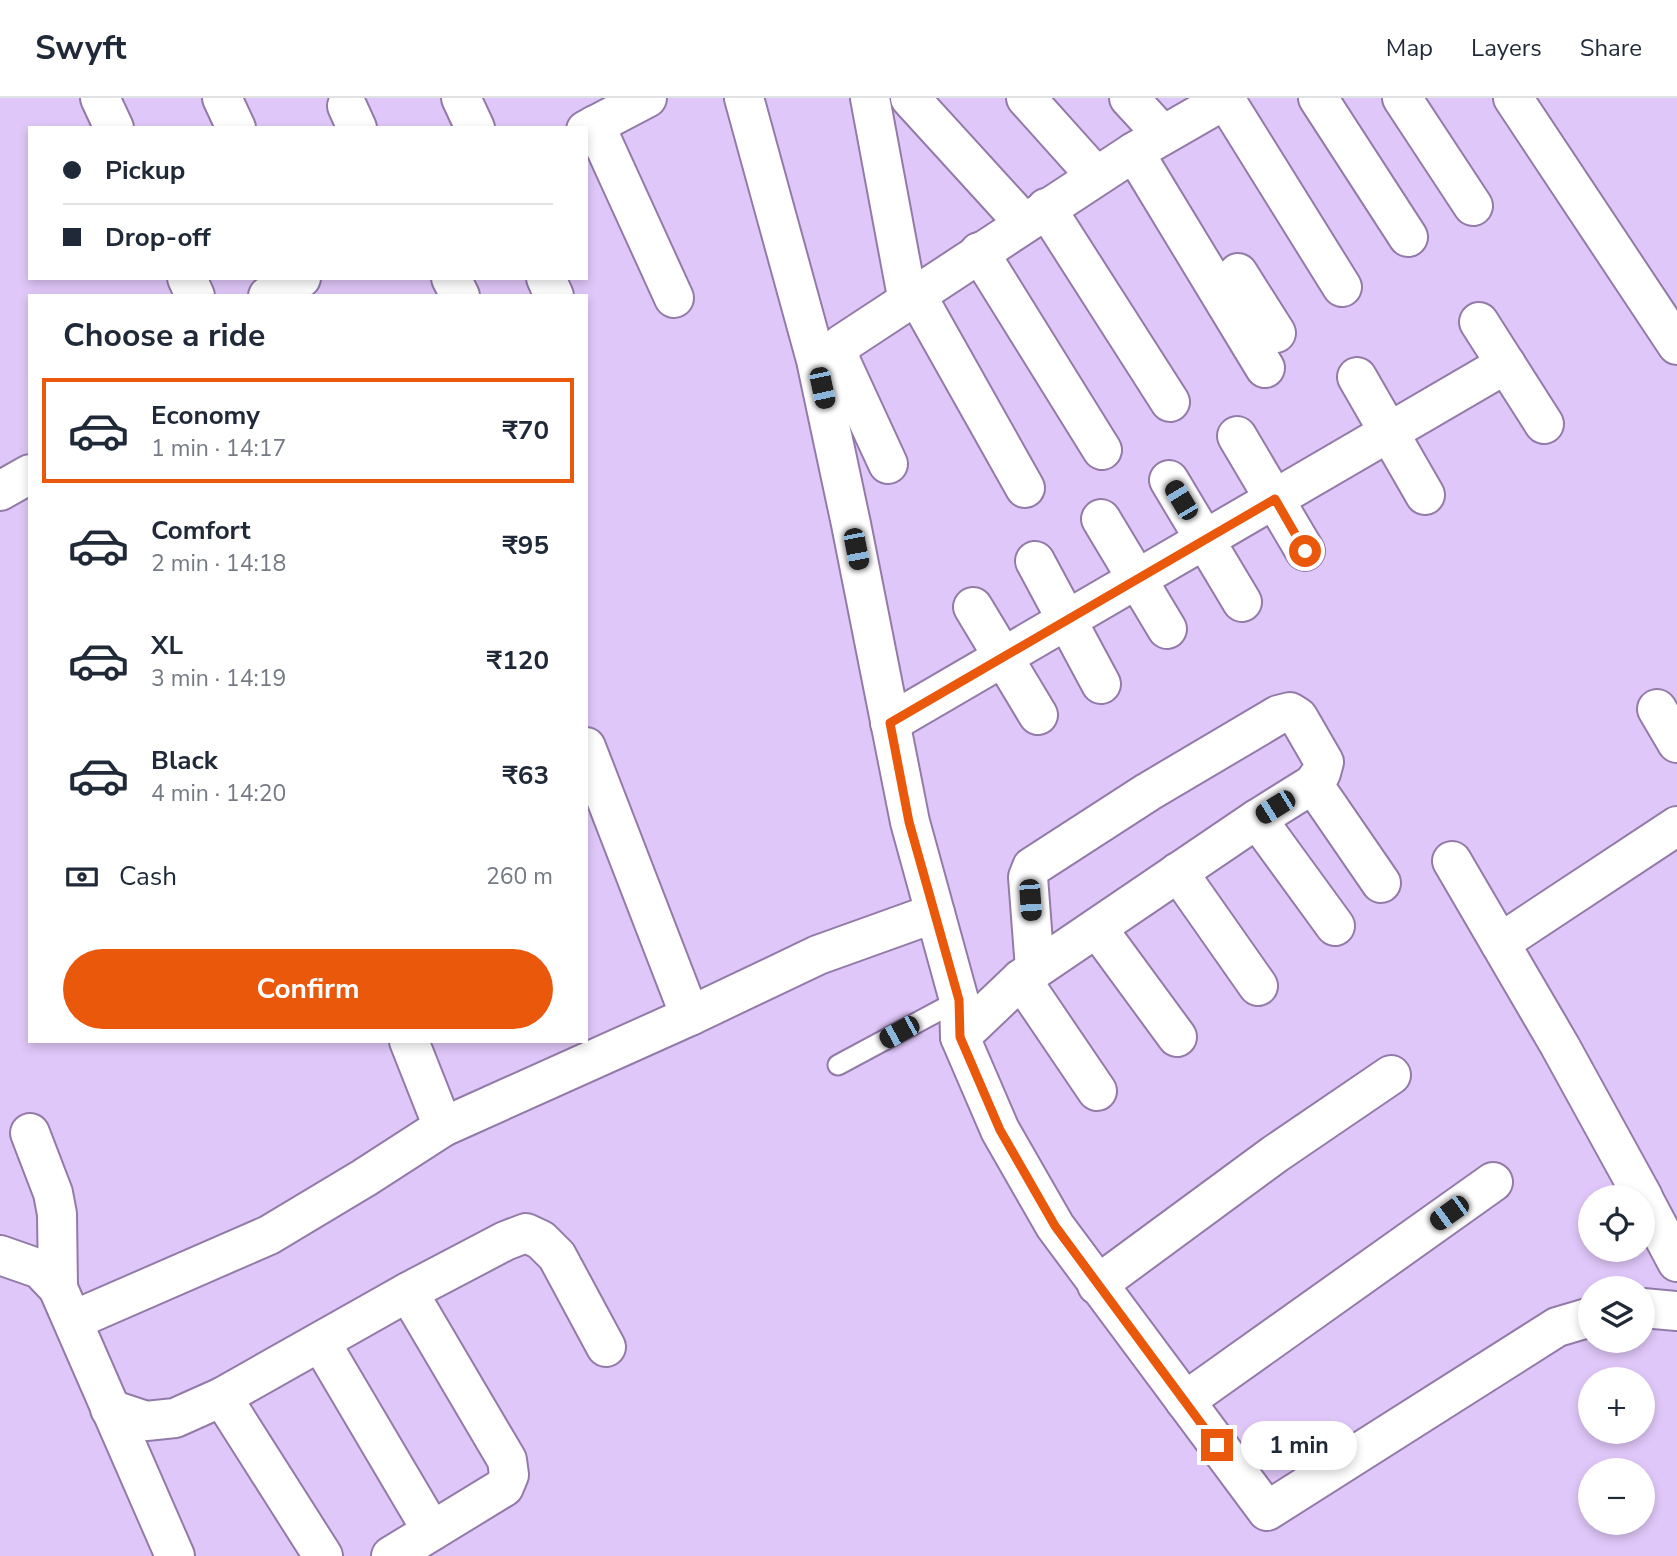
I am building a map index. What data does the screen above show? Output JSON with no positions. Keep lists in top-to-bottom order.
{
  "page": {
    "header": "Swyft",
    "nav": ["Map", "Layers", "Share"],
    "banner": ["Pickup", "Drop-off"],
    "heading": "Choose a ride",
    "list": [
      {
        "name": "Economy",
        "note": "1 min · 14:17",
        "value": "₹70"
      },
      {
        "name": "Comfort",
        "note": "2 min · 14:18",
        "value": "₹95"
      },
      {
        "name": "XL",
        "note": "3 min · 14:19",
        "value": "₹120"
      },
      {
        "name": "Black",
        "note": "4 min · 14:20",
        "value": "₹63"
      }
    ],
    "pay": ["Cash", "260 m"],
    "buttons": "Confirm",
    "map_buttons": ["+", "−"],
    "bubble": "1 min"
  }
}
